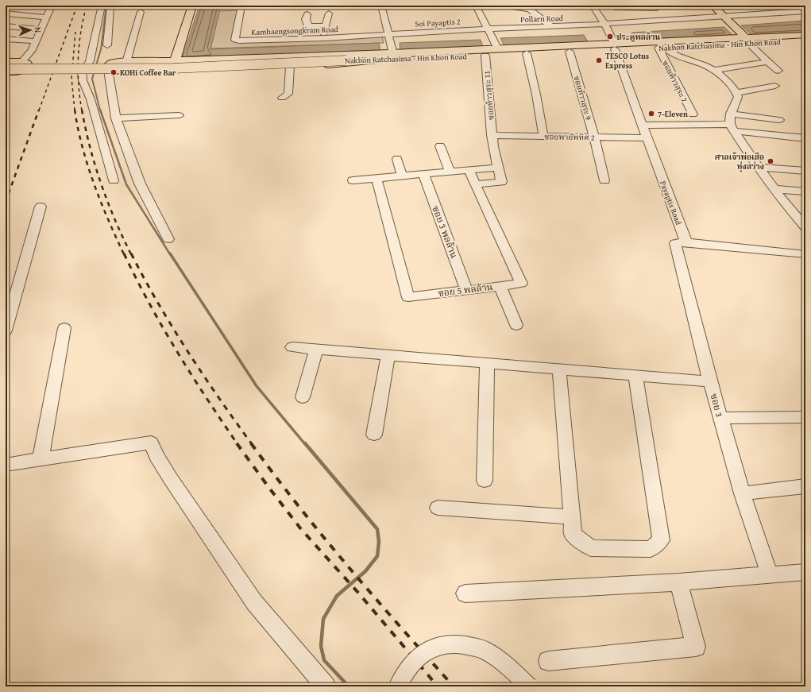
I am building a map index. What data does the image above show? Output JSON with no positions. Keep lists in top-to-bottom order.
{
  "streets": {
    "main road": ["Nakhon Ratchasima - Hin Khon Road"],
    "street": [
      "Pollarn Road",
      "Soi Payaptis 2",
      "Kamhaengsongkram Road",
      "ซอยท้าวสุระ 7",
      "ซอยท้าวสุระ 11",
      "ซอยท้าวสุระ 9",
      "ซอยพายัพทิศ 2",
      "Payaptis Road",
      "ซอย 3 พลล้าน",
      "ซอย 5 พลล้าน",
      "ซอย 3"
    ]
  },
  "crossings": [
    ["Pollarn Road", "Soi Payaptis 2"],
    ["Pollarn Road", "Payaptis Road"],
    ["Soi Payaptis 2", "Kamhaengsongkram Road"],
    ["Nakhon Ratchasima - Hin Khon Road", "ซอยท้าวสุระ 7"],
    ["Nakhon Ratchasima - Hin Khon Road", "ซอยท้าวสุระ 11"],
    ["Nakhon Ratchasima - Hin Khon Road", "ซอยท้าวสุระ 9"],
    ["Nakhon Ratchasima - Hin Khon Road", "Payaptis Road"],
    ["ซอยท้าวสุระ 11", "ซอยพายัพทิศ 2"],
    ["ซอยท้าวสุระ 11", "ซอย 5 พลล้าน"],
    ["ซอยท้าวสุระ 9", "ซอยพายัพทิศ 2"],
    ["ซอยพายัพทิศ 2", "Payaptis Road"],
    ["Payaptis Road", "ซอย 3"],
    ["ซอย 3 พลล้าน", "ซอย 5 พลล้าน"]
  ],
  "places": [
    "ประตูพลล้าน",
    "TESCO Lotus Express",
    "KOHi Coffee Bar",
    "7-Eleven",
    "ศาลเจ้าพ่อเสือ ทุ่งสว่าง"
  ],
  "north": "right"
}
